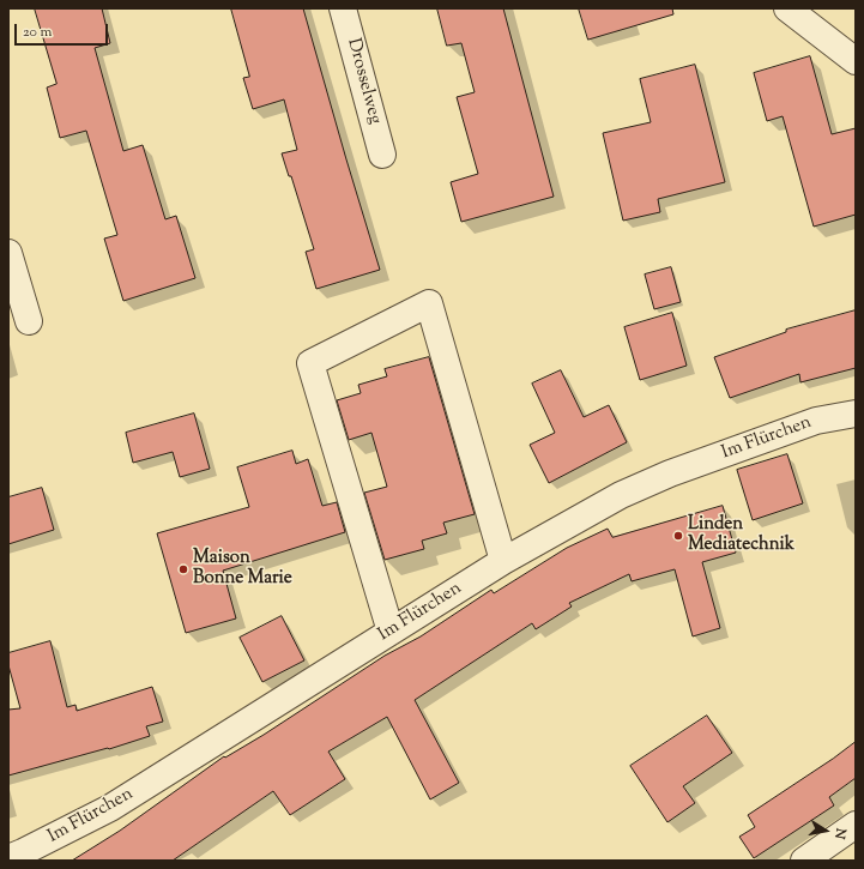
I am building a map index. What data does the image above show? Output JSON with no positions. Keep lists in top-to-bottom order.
{
  "streets": {
    "street": ["Drosselweg", "Im Flürchen"]
  },
  "places": ["Linden Mediatechnik", "Maison Bonne Marie"],
  "scale_bar": "20 m",
  "north": "right"
}
